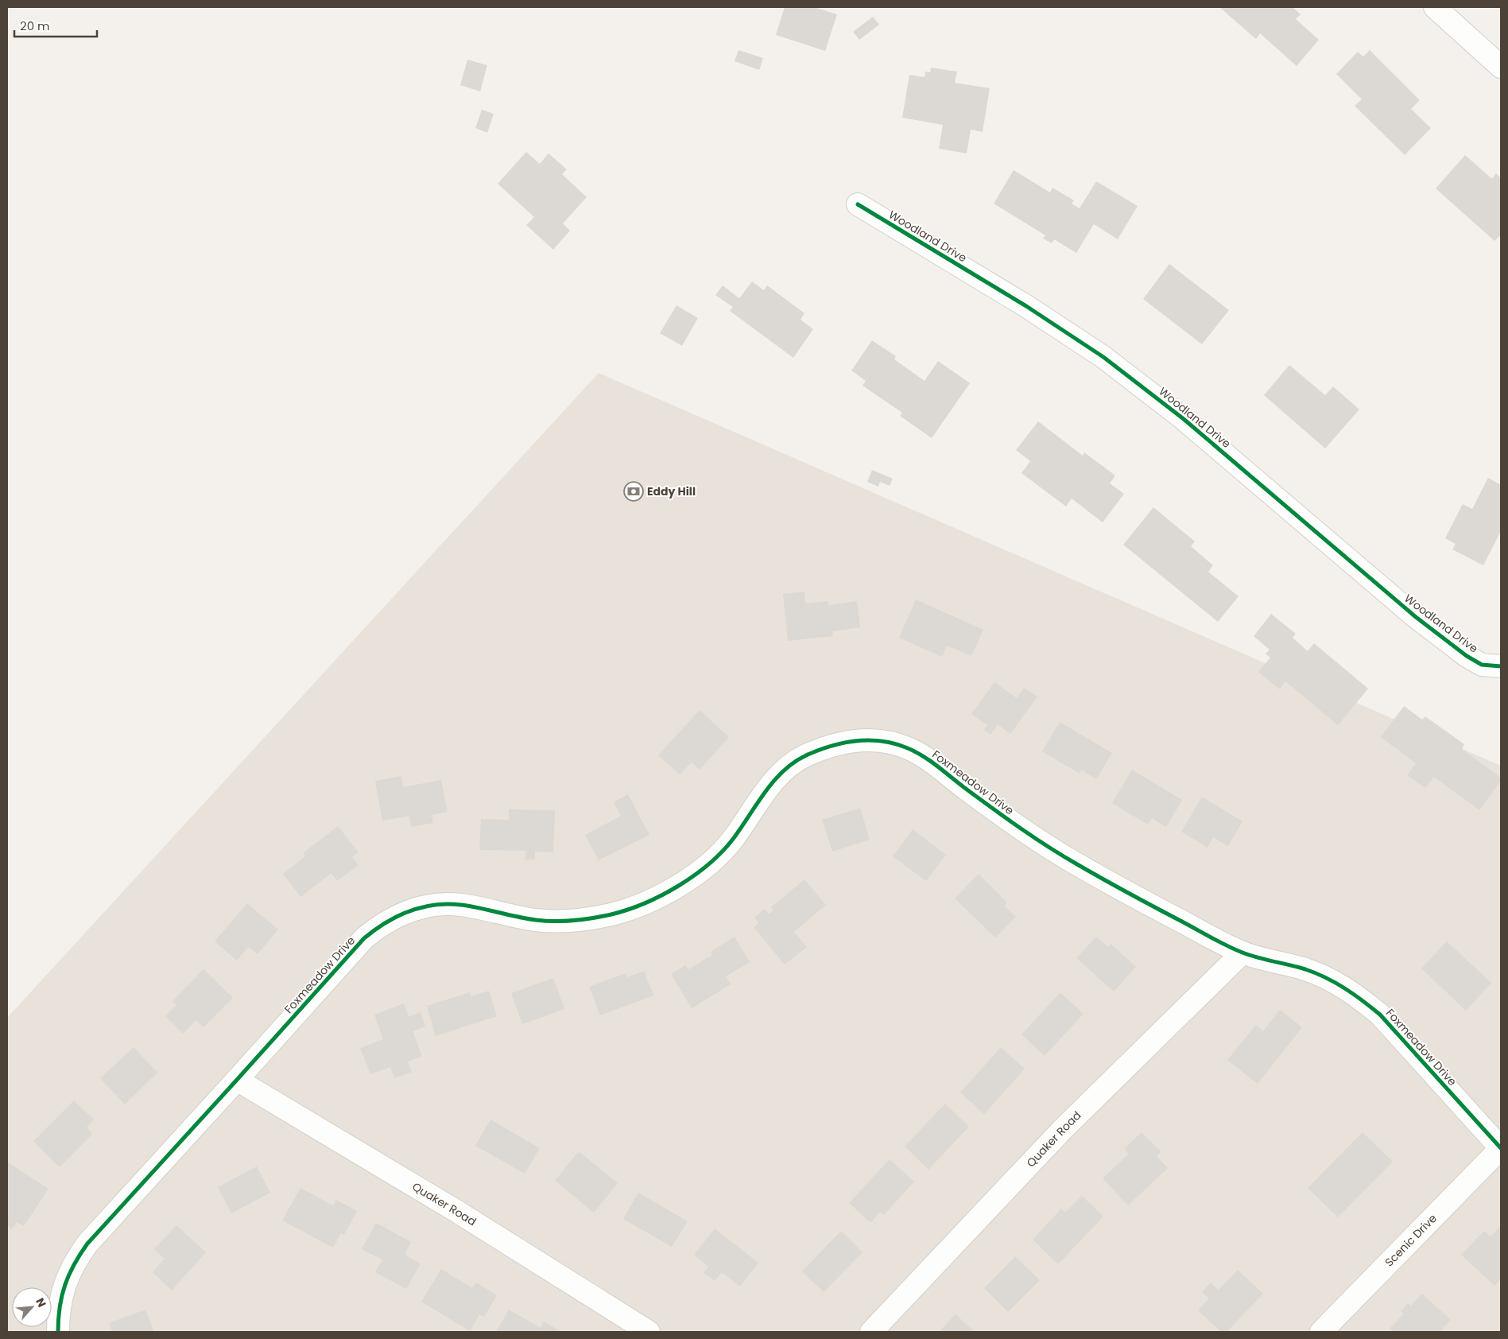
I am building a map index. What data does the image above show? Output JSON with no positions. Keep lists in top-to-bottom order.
{
  "streets": {
    "street": [
      "Woodland Drive",
      "Foxmeadow Drive",
      "Quaker Road",
      "Scenic Drive"
    ]
  },
  "crossings": [
    ["Foxmeadow Drive", "Quaker Road"],
    ["Foxmeadow Drive", "Scenic Drive"]
  ],
  "places": {
    "bank": ["Eddy Hill"]
  },
  "scale_bar": "20 m",
  "north": "top right"
}
